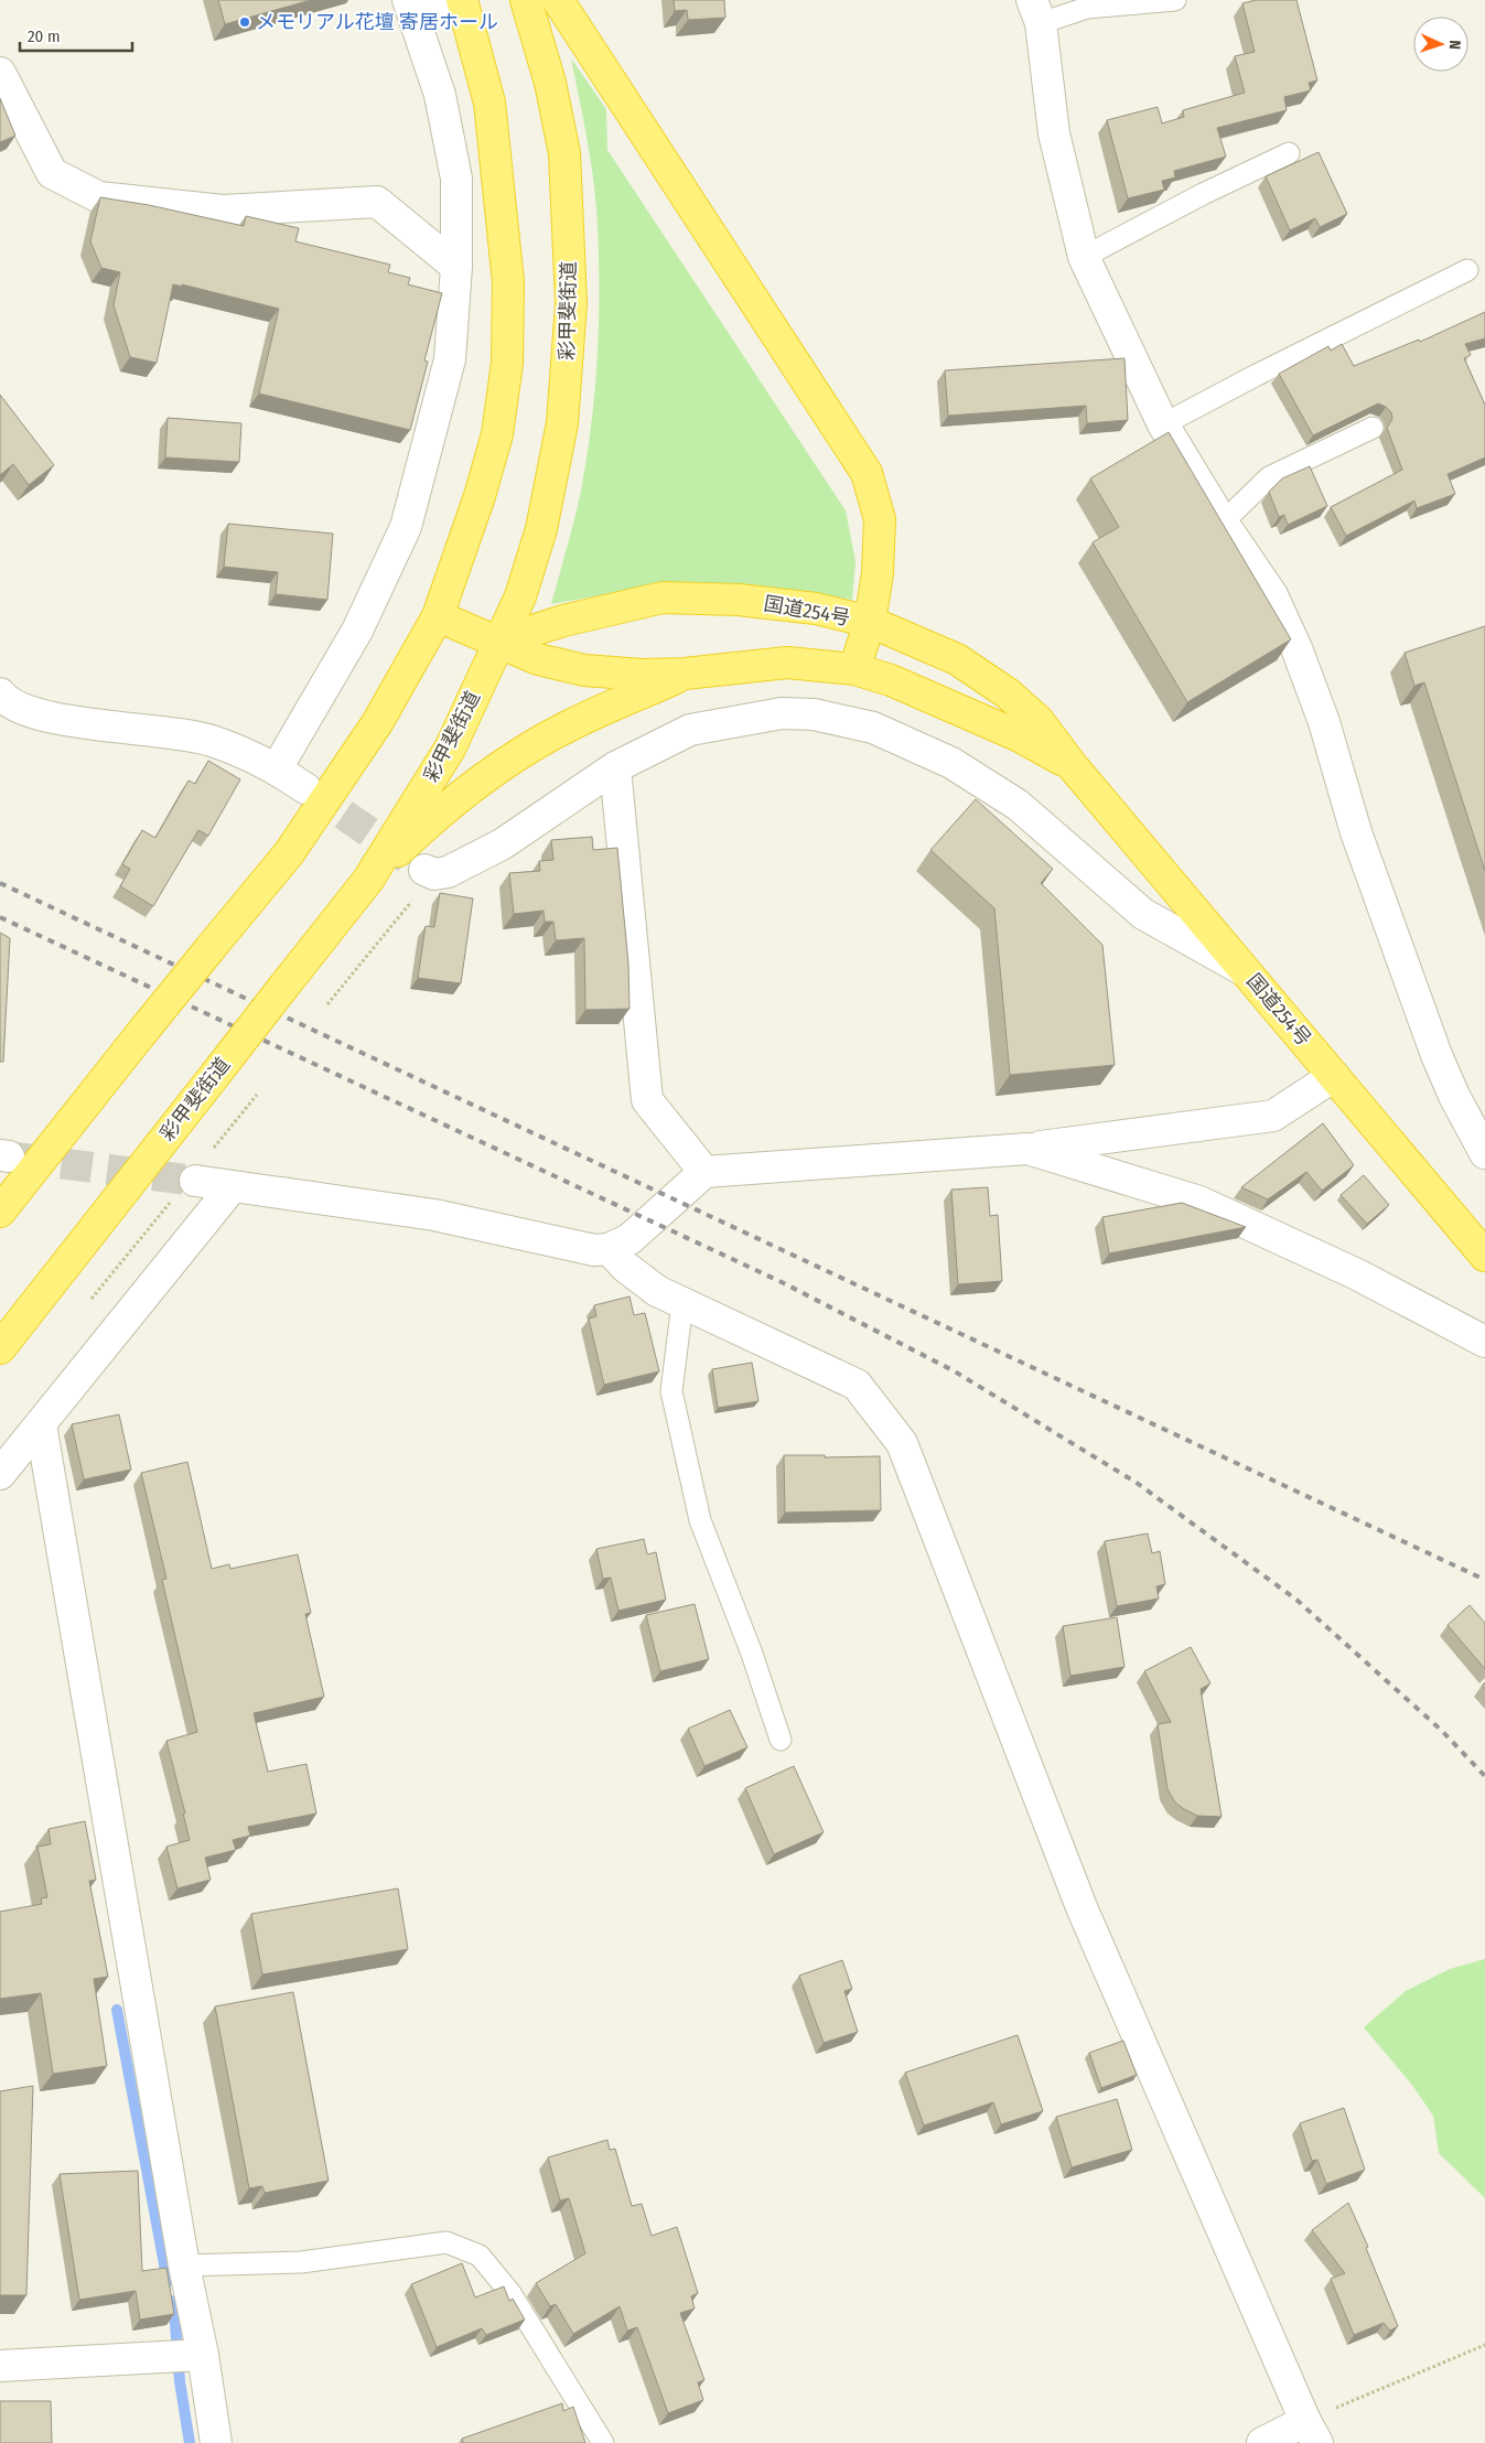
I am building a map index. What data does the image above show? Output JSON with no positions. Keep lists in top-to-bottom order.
{
  "streets": {
    "highway": ["彩甲斐街道", "国道254号"]
  },
  "crossings": [
    ["彩甲斐街道", "国道254号"]
  ],
  "places": ["メモリアル花壇 寄居ホール"],
  "scale_bar": "20 m",
  "north": "right"
}
